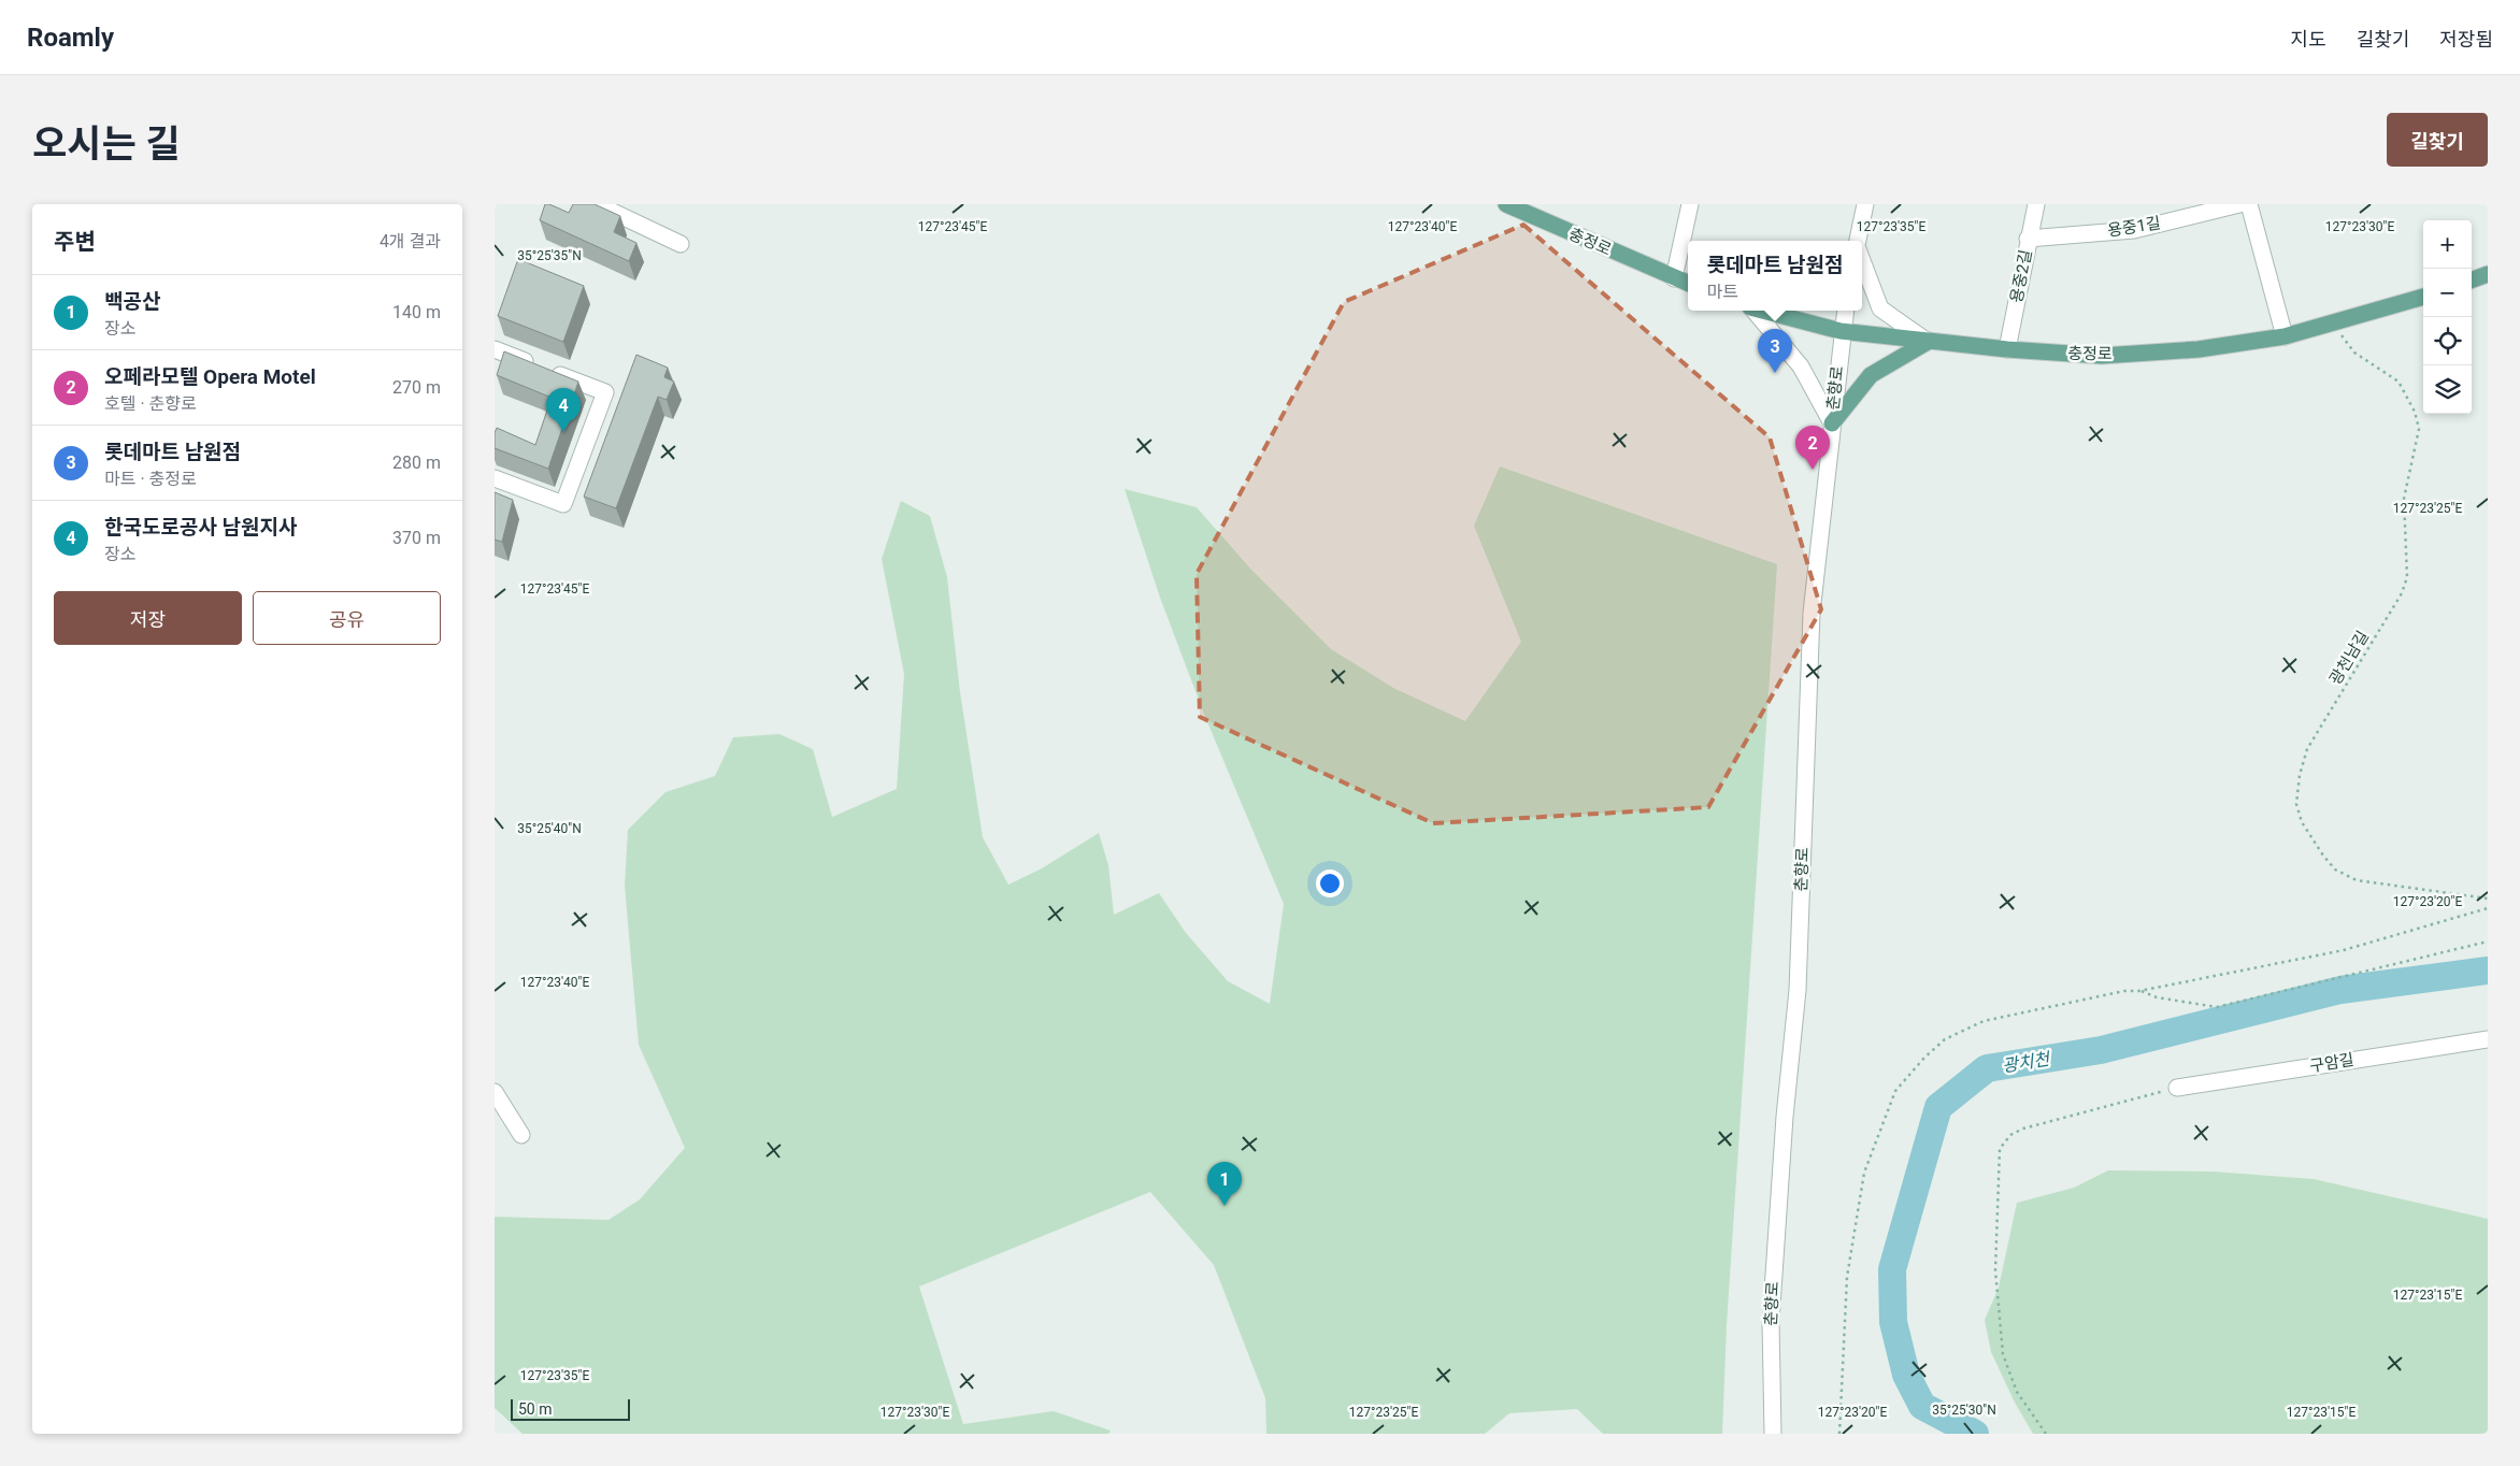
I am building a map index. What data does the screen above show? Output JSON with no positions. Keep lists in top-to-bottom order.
{
  "streets": {
    "main road": ["충정로"],
    "street": [
      "용중1길",
      "용중2길",
      "춘향로",
      "구암길"
    ],
    "path": ["광천남길"]
  },
  "crossings": [
    ["용중1길", "용중2길"],
    ["충정로", "용중2길"],
    ["충정로", "춘향로"],
    ["충정로", "광천남길"]
  ],
  "water": ["광치천"],
  "scale_bar": "50 m",
  "page": {
    "header": "Roamly",
    "nav": ["지도", "길찾기", "저장됨"],
    "title": "오시는 길",
    "buttons": [
      "길찾기",
      ["저장", "공유"]
    ],
    "heading": ["주변", "4개 결과"],
    "map_buttons": ["+", "−"],
    "popup": ["롯데마트 남원점", "마트"],
    "list": [
      {
        "mark": "1",
        "name": "백공산",
        "note": "장소",
        "value": "140 m"
      },
      {
        "mark": "2",
        "name": "오페라모텔 Opera Motel",
        "note": "호텔 · 춘향로",
        "value": "270 m"
      },
      {
        "mark": "3",
        "name": "롯데마트 남원점",
        "note": "마트 · 충정로",
        "value": "280 m"
      },
      {
        "mark": "4",
        "name": "한국도로공사 남원지사",
        "note": "장소",
        "value": "370 m"
      }
    ],
    "pins": [
      "3",
      "4",
      "2",
      "1"
    ],
    "scale": "50 m"
  },
  "coordinates": [
    "127°23'45\"E",
    "127°23'40\"E",
    "127°23'35\"E",
    "127°23'30\"E",
    "35°25'35\"N",
    "127°23'25\"E",
    "35°25'40\"N",
    "127°23'20\"E",
    "127°23'15\"E",
    "35°25'30\"N"
  ]
}
